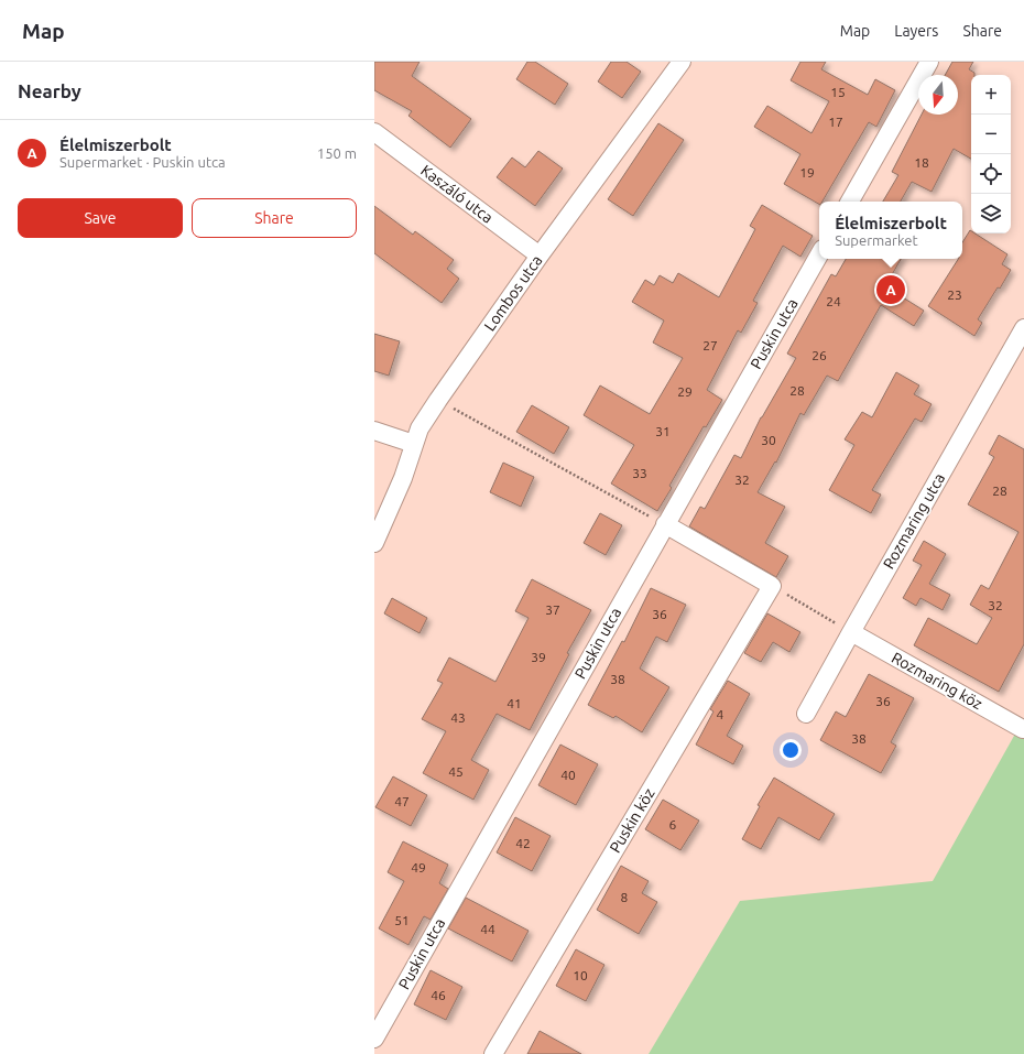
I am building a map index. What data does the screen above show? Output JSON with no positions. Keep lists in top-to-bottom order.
{
  "streets": {
    "street": [
      "Kaszáló utca",
      "Lombos utca",
      "Puskin utca",
      "Rozmaring utca",
      "Rozmaring köz",
      "Puskin köz"
    ]
  },
  "crossings": [
    ["Kaszáló utca", "Lombos utca"],
    ["Rozmaring utca", "Rozmaring köz"]
  ],
  "house_numbers": [
    "15",
    "17",
    "18",
    "19",
    "23",
    "24",
    "27",
    "26",
    "28",
    "29",
    "31",
    "30",
    "33",
    "32",
    "28",
    "32",
    "37",
    "36",
    "39",
    "38",
    "36",
    "41",
    "4",
    "43",
    "38",
    "45",
    "40",
    "47",
    "6",
    "42",
    "49",
    "8",
    "51",
    "44",
    "10",
    "46"
  ],
  "north": "bottom",
  "page": {
    "header": "Map",
    "nav": ["Map", "Layers", "Share"],
    "heading": "Nearby",
    "map_buttons": ["+", "−"],
    "list": [
      {
        "mark": "A",
        "name": "Élelmiszerbolt",
        "note": "Supermarket · Puskin utca",
        "value": "150 m"
      }
    ],
    "buttons": ["Save", "Share"],
    "popup": ["Élelmiszerbolt", "Supermarket"],
    "pins": "A"
  }
}
